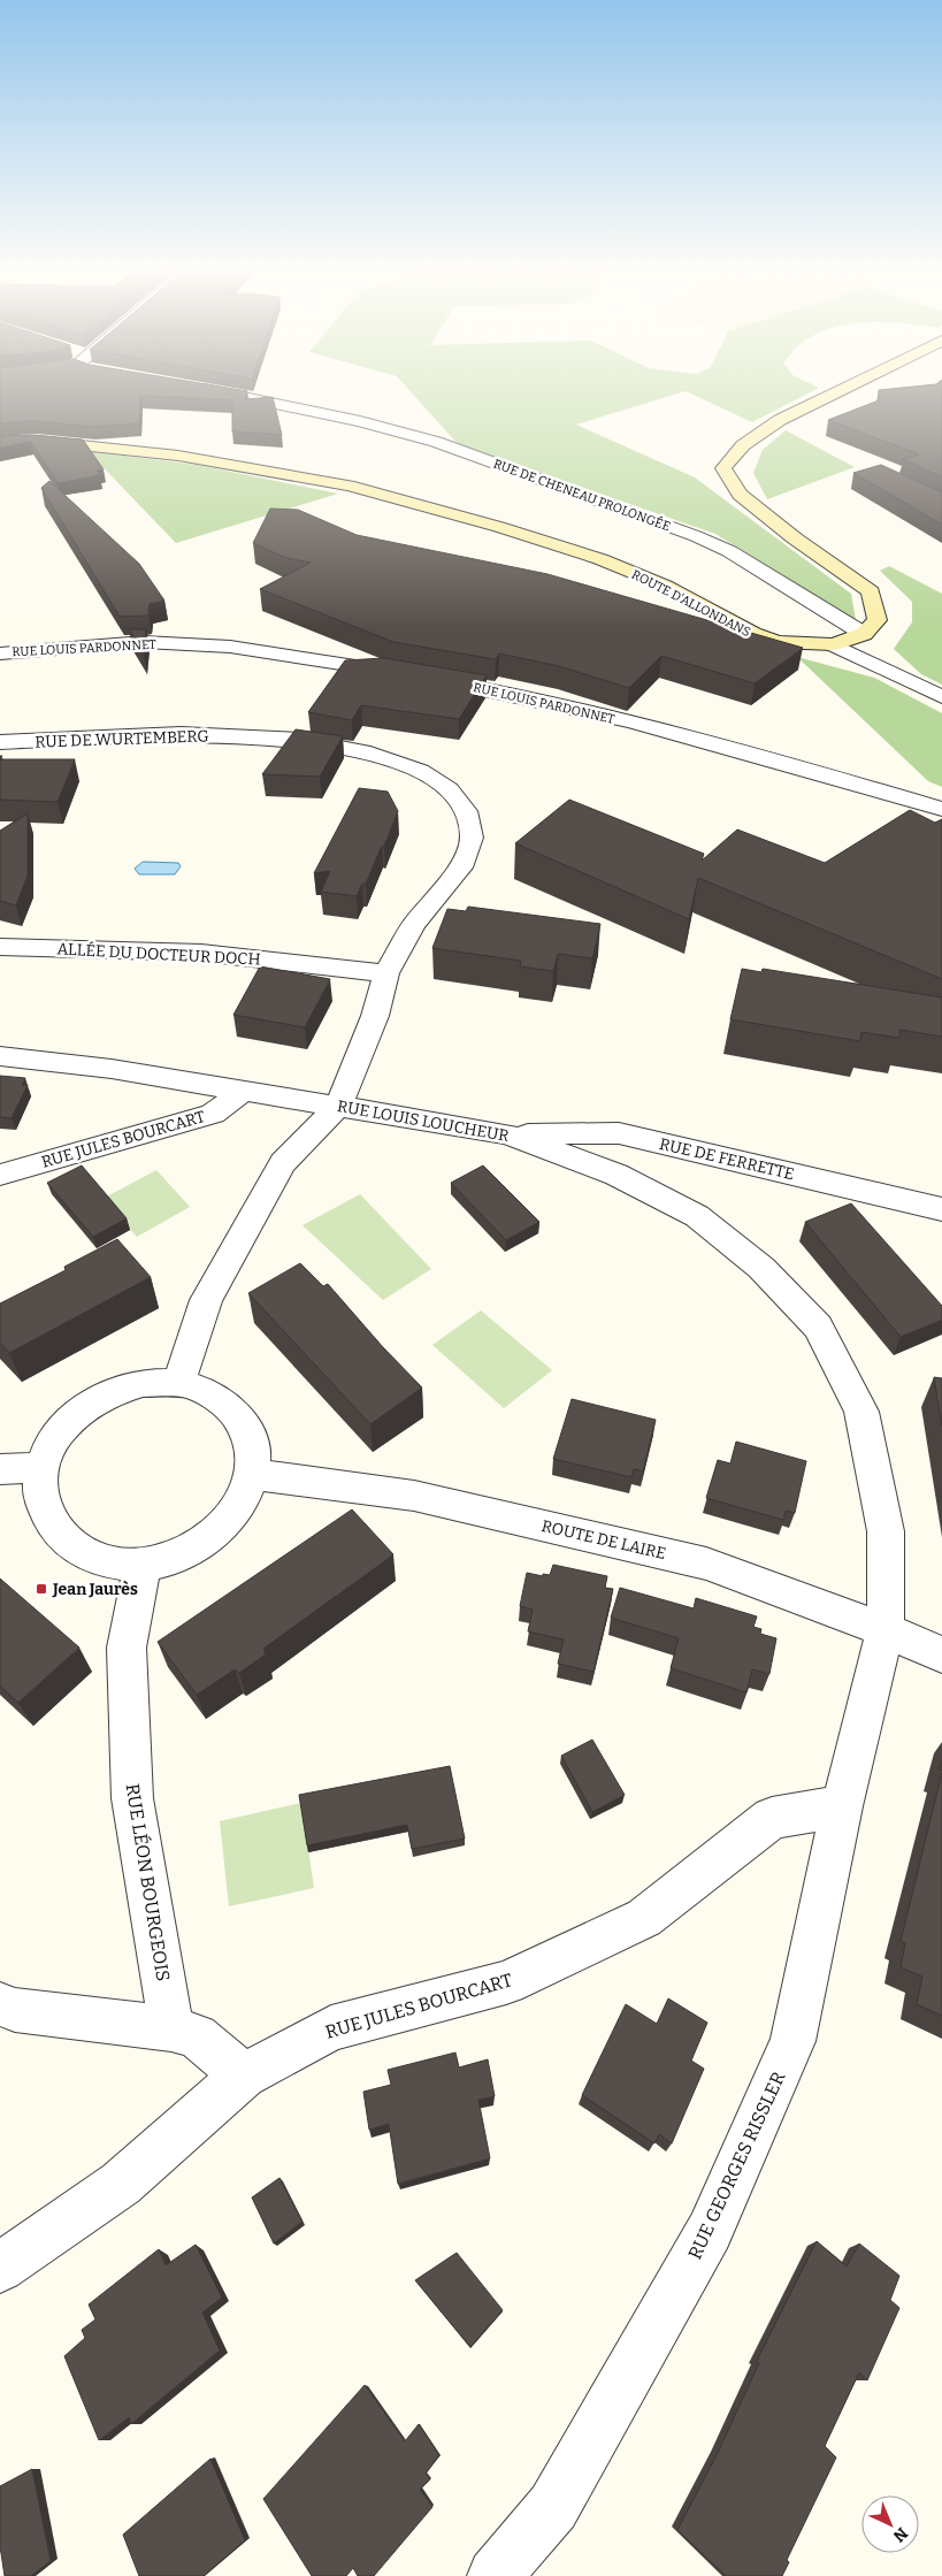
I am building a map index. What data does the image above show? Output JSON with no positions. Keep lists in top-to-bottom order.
{
  "streets": {
    "main road": ["ROUTE D'ALLONDANS"],
    "street": [
      "RUE DE CHENEAU PROLONGÉE",
      "RUE LOUIS PARDONNET",
      "RUE DE WURTEMBERG",
      "ALLÉE DU DOCTEUR DOCH",
      "RUE LOUIS LOUCHEUR",
      "RUE JULES BOURCART",
      "RUE DE FERRETTE",
      "ROUTE DE LAIRE",
      "RUE LÉON BOURGEOIS",
      "RUE GEORGES RISSLER"
    ]
  },
  "crossings": [
    ["RUE DE CHENEAU PROLONGÉE", "ROUTE D'ALLONDANS"],
    ["RUE DE WURTEMBERG", "ALLÉE DU DOCTEUR DOCH"],
    ["RUE DE WURTEMBERG", "RUE LOUIS LOUCHEUR"],
    ["RUE DE WURTEMBERG", "ROUTE DE LAIRE"],
    ["RUE DE WURTEMBERG", "RUE LÉON BOURGEOIS"],
    ["RUE LOUIS LOUCHEUR", "RUE JULES BOURCART"],
    ["RUE LOUIS LOUCHEUR", "RUE DE FERRETTE"],
    ["RUE LOUIS LOUCHEUR", "ROUTE DE LAIRE"],
    ["RUE JULES BOURCART", "RUE GEORGES RISSLER"],
    ["ROUTE DE LAIRE", "RUE LÉON BOURGEOIS"]
  ],
  "places": {
    "transit": ["Jean Jaurès"]
  },
  "north": "bottom right"
}
